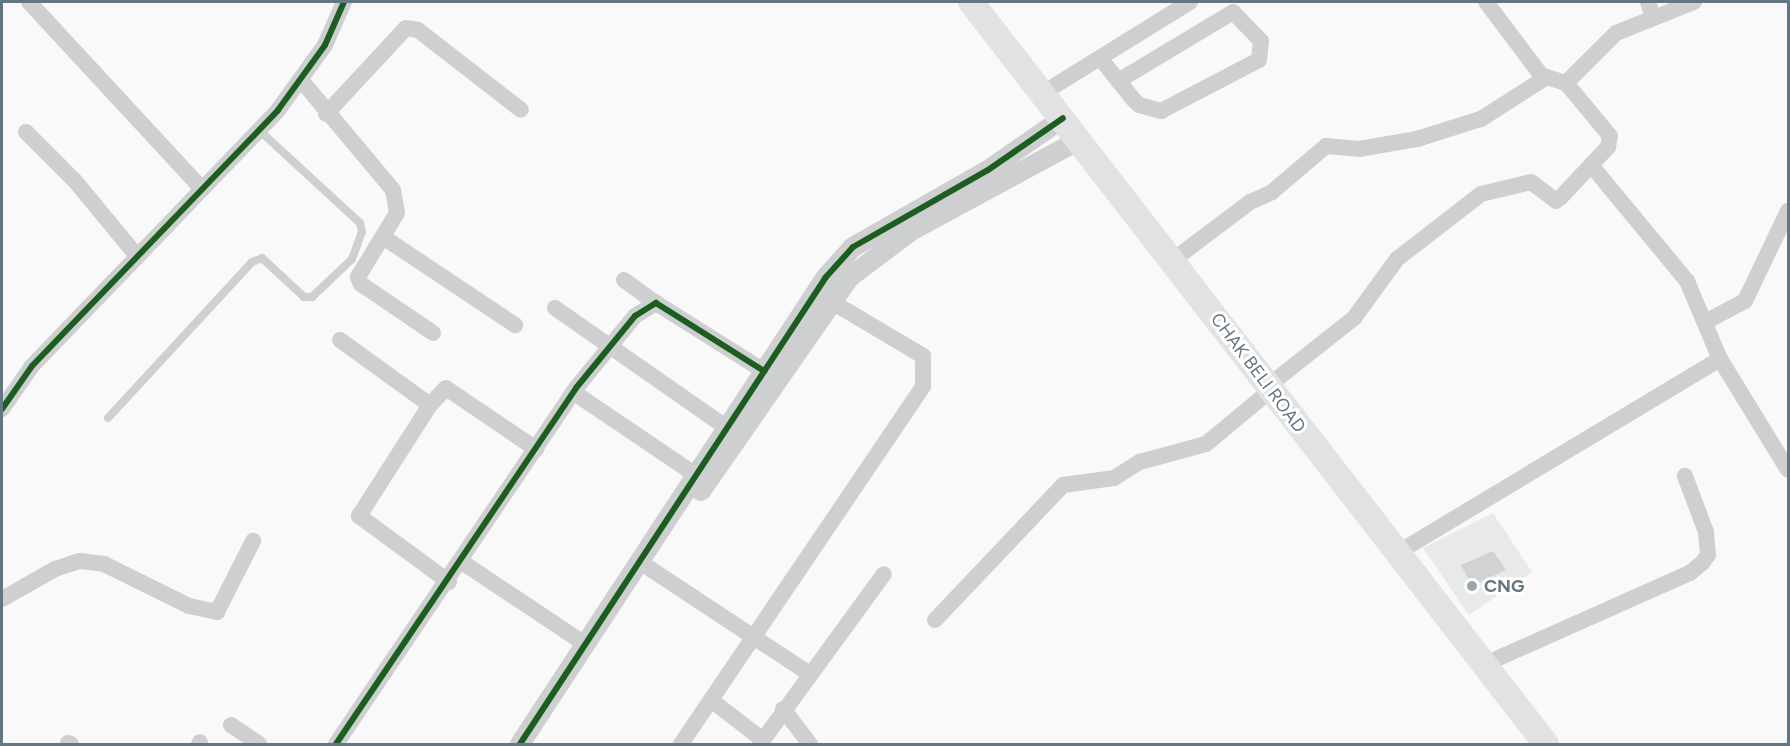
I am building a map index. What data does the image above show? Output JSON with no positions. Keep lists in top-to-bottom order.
{
  "streets": {
    "main road": ["CHAK BELI ROAD"]
  },
  "places": ["CNG"]
}
